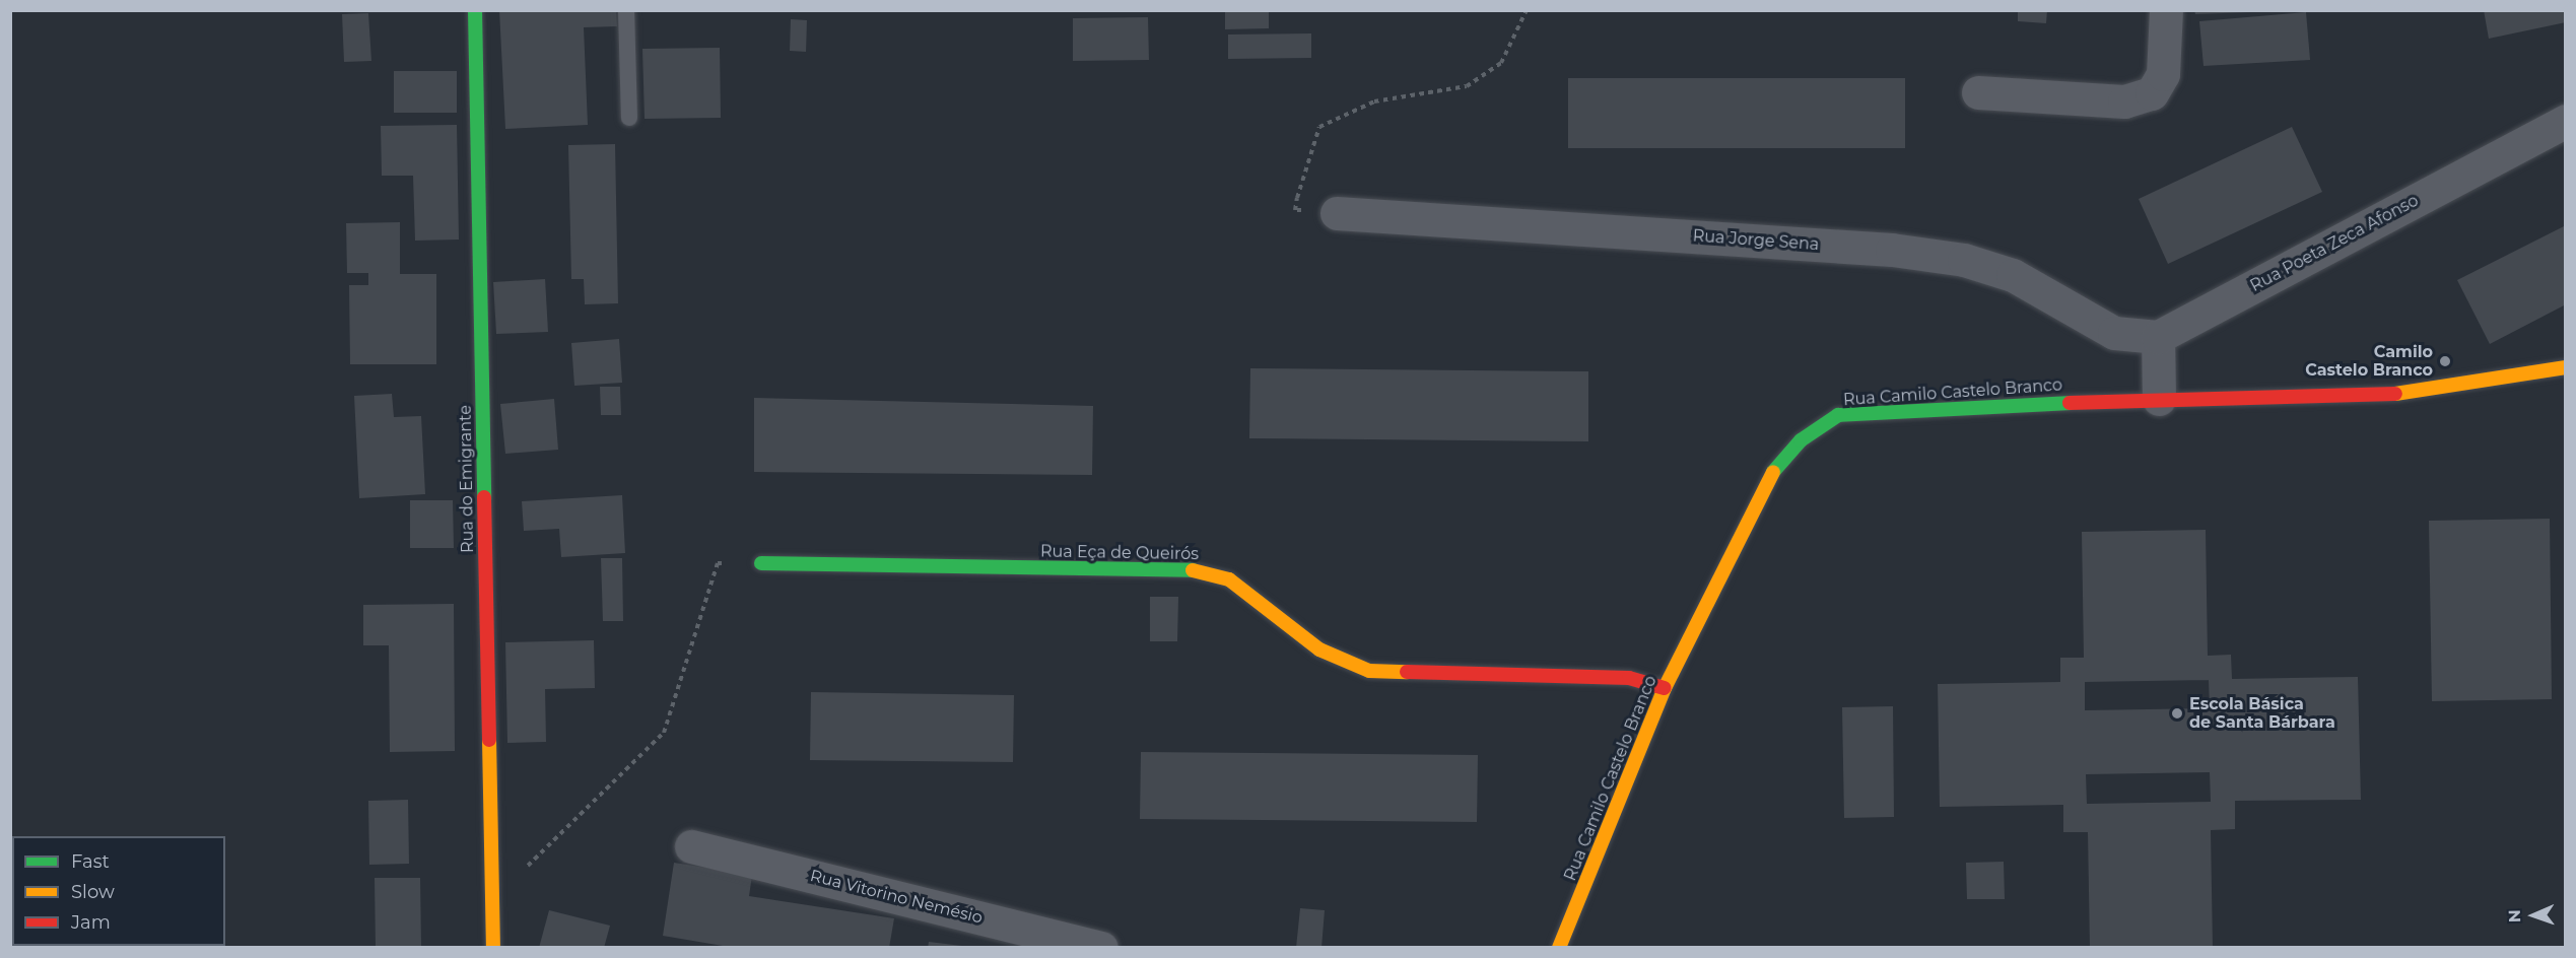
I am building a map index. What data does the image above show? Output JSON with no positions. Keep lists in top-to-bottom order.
{
  "streets": {
    "street": [
      "Rua Jorge Sena",
      "Rua Poeta Zeca Afonso",
      "Rua Camilo Castelo Branco",
      "Rua do Emigrante",
      "Rua Eça de Queirós",
      "Rua Vitorino Nemésio"
    ]
  },
  "crossings": [
    ["Rua Jorge Sena", "Rua Poeta Zeca Afonso"],
    ["Rua Camilo Castelo Branco", "Rua Eça de Queirós"]
  ],
  "places": ["Camilo Castelo Branco", "Escola Básica de Santa Bárbara"],
  "legend": ["Fast", "Slow", "Jam"],
  "north": "left"
}
